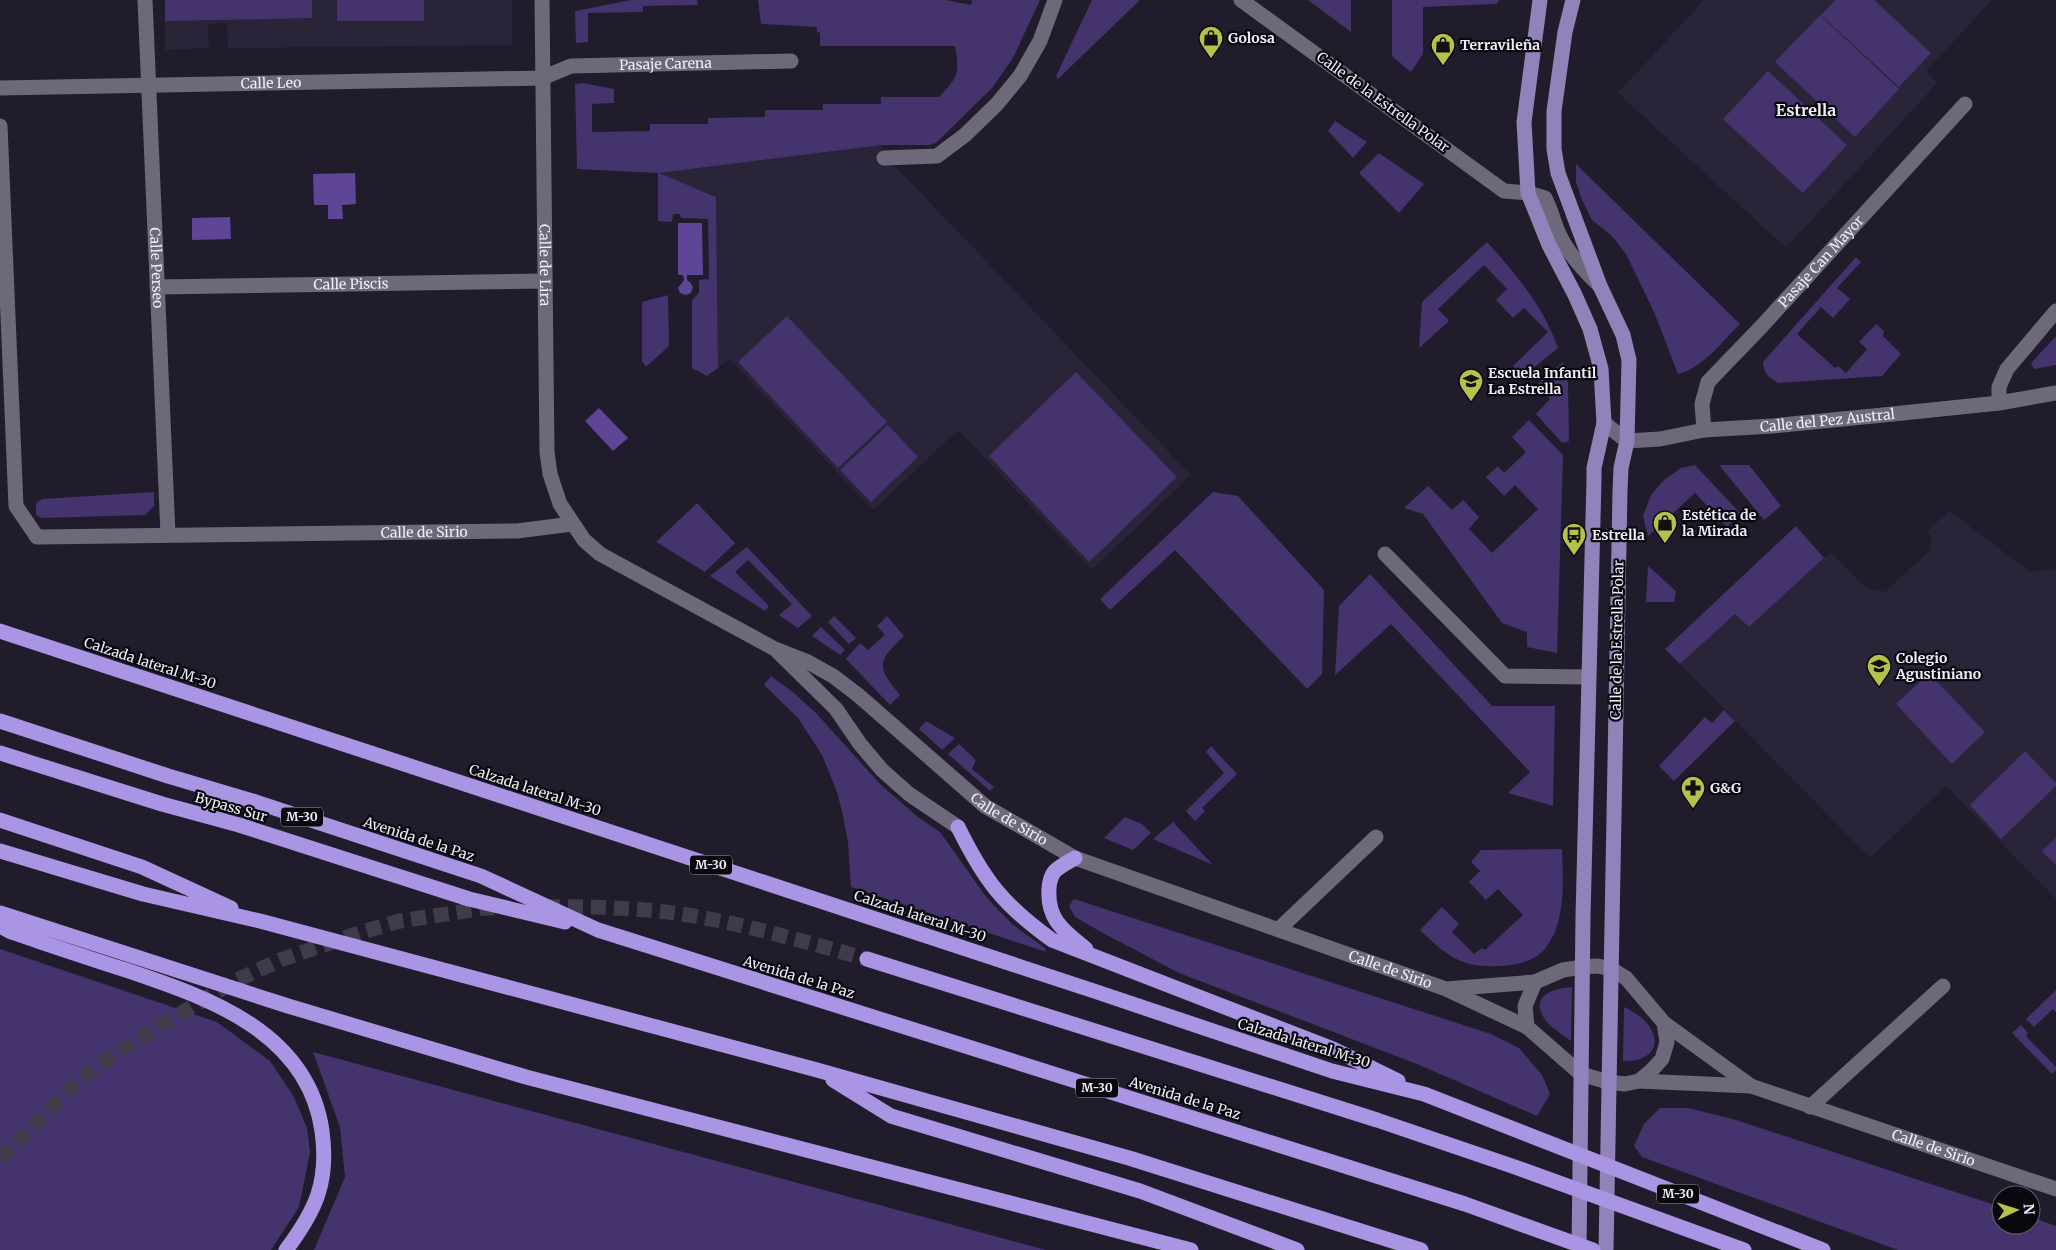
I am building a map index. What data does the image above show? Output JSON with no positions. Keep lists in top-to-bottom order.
{
  "streets": {
    "highway": [
      "Calzada lateral M-30",
      "Bypass Sur",
      "M-30",
      "Avenida de la Paz"
    ],
    "main road": ["Calle de la Estrella Polar"],
    "street": [
      "Pasaje Carena",
      "Calle Leo",
      "Pasaje Can Mayor",
      "Calle de Lira",
      "Calle Perseo",
      "Calle Piscis",
      "Calle del Pez Austral",
      "Calle de Sirio"
    ]
  },
  "crossings": [
    ["Pasaje Carena", "Calle Leo"],
    ["Pasaje Carena", "Calle de Lira"],
    ["Calle Leo", "Calle de Lira"],
    ["Calle Leo", "Calle Perseo"],
    ["Calle de la Estrella Polar", "Calle del Pez Austral"],
    ["Calle de la Estrella Polar", "Calle de Sirio"],
    ["Pasaje Can Mayor", "Calle del Pez Austral"],
    ["Calle de Lira", "Calle Piscis"],
    ["Calle de Lira", "Calle de Sirio"],
    ["Calle Perseo", "Calle Piscis"],
    ["Calle Perseo", "Calle de Sirio"],
    ["Bypass Sur", "Avenida de la Paz"]
  ],
  "districts": ["Estrella"],
  "places": {
    "shop": ["Golosa", "Terravileña", "Estética de la Mirada"],
    "school or university": ["Escuela Infantil La Estrella", "Colegio Agustiniano"],
    "bus stop": ["Estrella"],
    "pharmacy": ["G&G"]
  },
  "north": "right"
}
